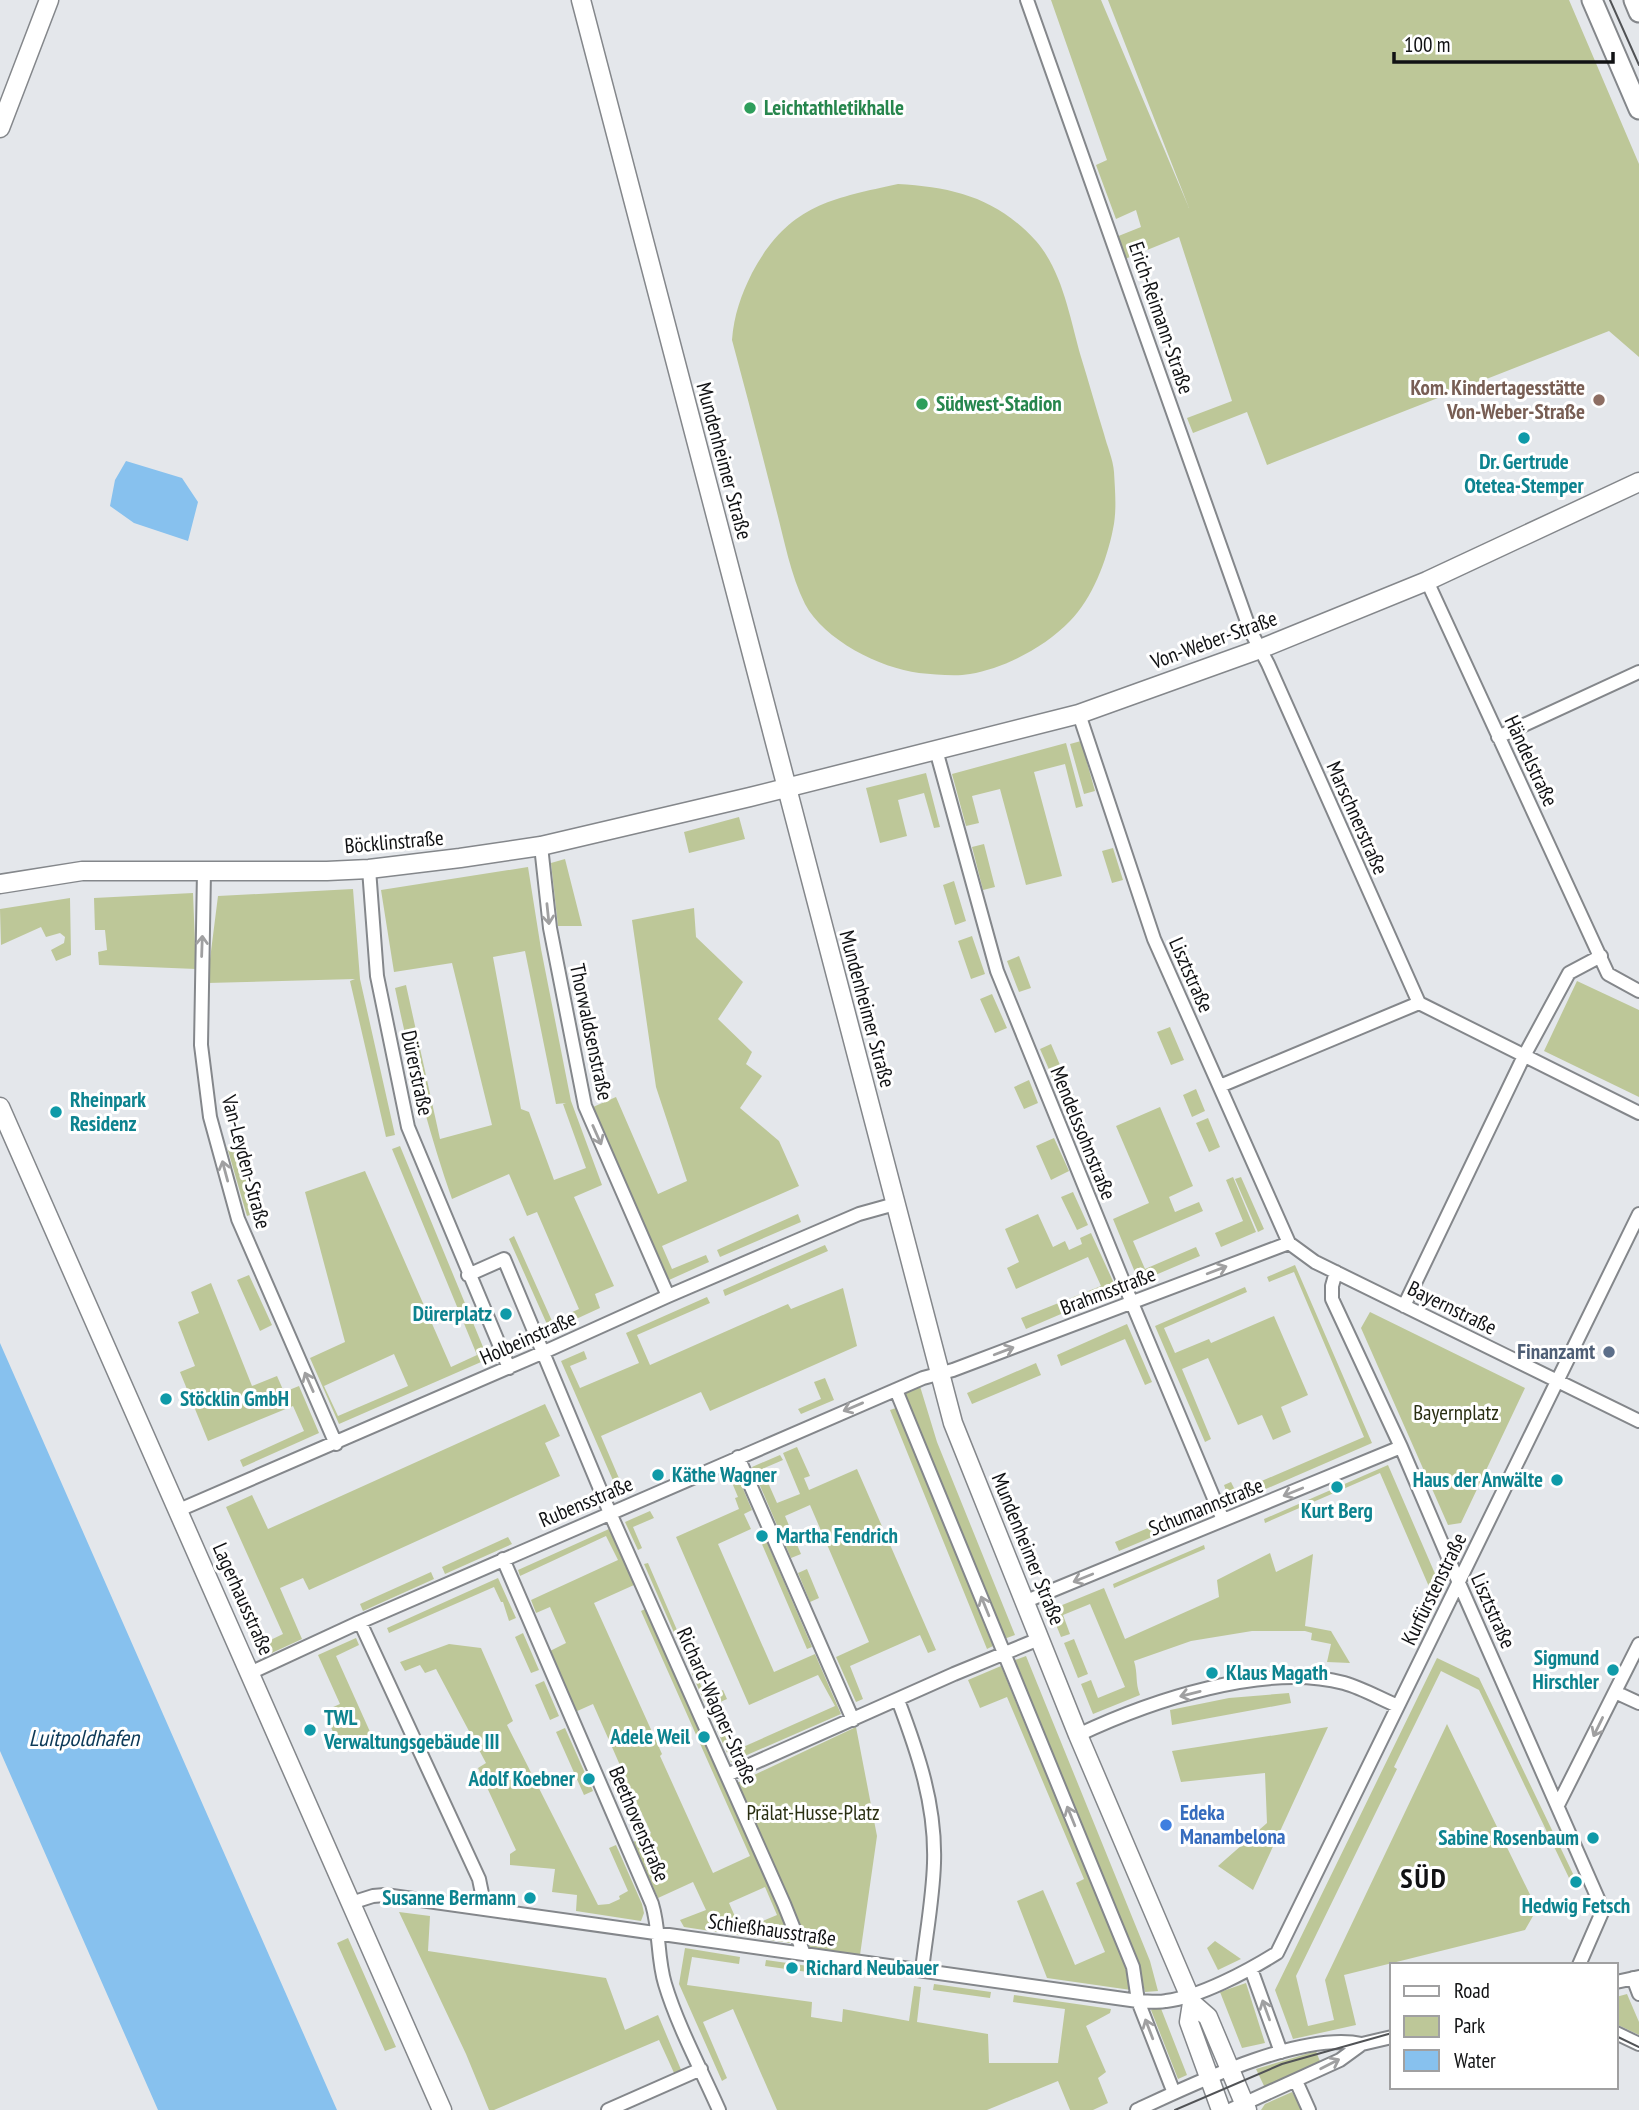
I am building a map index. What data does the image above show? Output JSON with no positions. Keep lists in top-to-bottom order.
{
  "streets": {
    "street": [
      "Erich-Reimann-Straße",
      "Mundenheimer Straße",
      "Von-Weber-Straße",
      "Händelstraße",
      "Marschnerstraße",
      "Böcklinstraße",
      "Lisztstraße",
      "Thorwaldsenstraße",
      "Dürerstraße",
      "Mendelssohnstraße",
      "Van-Leyden-Straße",
      "Brahmsstraße",
      "Bayernstraße",
      "Holbeinstraße",
      "Rubensstraße",
      "Schumannstraße",
      "Kurfürstenstraße",
      "Lagerhausstraße",
      "Richard-Wagner-Straße",
      "Beethovenstraße",
      "Schießhausstraße"
    ]
  },
  "crossings": [
    ["Erich-Reimann-Straße", "Von-Weber-Straße"],
    ["Erich-Reimann-Straße", "Marschnerstraße"],
    ["Mundenheimer Straße", "Von-Weber-Straße"],
    ["Mundenheimer Straße", "Böcklinstraße"],
    ["Mundenheimer Straße", "Brahmsstraße"],
    ["Mundenheimer Straße", "Holbeinstraße"],
    ["Mundenheimer Straße", "Rubensstraße"],
    ["Mundenheimer Straße", "Schumannstraße"],
    ["Mundenheimer Straße", "Kurfürstenstraße"],
    ["Mundenheimer Straße", "Schießhausstraße"],
    ["Von-Weber-Straße", "Händelstraße"],
    ["Von-Weber-Straße", "Marschnerstraße"],
    ["Von-Weber-Straße", "Böcklinstraße"],
    ["Von-Weber-Straße", "Lisztstraße"],
    ["Von-Weber-Straße", "Mendelssohnstraße"],
    ["Böcklinstraße", "Thorwaldsenstraße"],
    ["Böcklinstraße", "Dürerstraße"],
    ["Böcklinstraße", "Van-Leyden-Straße"],
    ["Lisztstraße", "Brahmsstraße"],
    ["Lisztstraße", "Bayernstraße"],
    ["Lisztstraße", "Schumannstraße"],
    ["Lisztstraße", "Kurfürstenstraße"],
    ["Thorwaldsenstraße", "Holbeinstraße"],
    ["Dürerstraße", "Holbeinstraße"],
    ["Mendelssohnstraße", "Brahmsstraße"],
    ["Mendelssohnstraße", "Schumannstraße"],
    ["Van-Leyden-Straße", "Holbeinstraße"],
    ["Brahmsstraße", "Bayernstraße"],
    ["Brahmsstraße", "Rubensstraße"],
    ["Bayernstraße", "Kurfürstenstraße"],
    ["Holbeinstraße", "Lagerhausstraße"],
    ["Rubensstraße", "Lagerhausstraße"],
    ["Rubensstraße", "Richard-Wagner-Straße"],
    ["Rubensstraße", "Beethovenstraße"],
    ["Kurfürstenstraße", "Schießhausstraße"],
    ["Lagerhausstraße", "Schießhausstraße"],
    ["Richard-Wagner-Straße", "Schießhausstraße"],
    ["Beethovenstraße", "Schießhausstraße"]
  ],
  "one_way": [
    "Thorwaldsenstraße",
    "Van-Leyden-Straße",
    "Brahmsstraße",
    "Schumannstraße"
  ],
  "districts": ["SÜD"],
  "water": ["Luitpoldhafen"],
  "parks": ["Bayernplatz", "Prälat-Husse-Platz"],
  "places": [
    "Leichtathletikhalle",
    "Kom. Kindertagesstätte Von-Weber-Straße",
    "Südwest-Stadion",
    "Dr. Gertrude Otetea-Stemper",
    "Rheinpark Residenz",
    "Dürerplatz",
    "Finanzamt",
    "Stöcklin GmbH",
    "Käthe Wagner",
    "Haus der Anwälte",
    "Kurt Berg",
    "Martha Fendrich",
    "Sigmund Hirschler",
    "Klaus Magath",
    "TWL Verwaltungsgebäude III",
    "Adele Weil",
    "Adolf Koebner",
    "Edeka Manambelona",
    "Sabine Rosenbaum",
    "Hedwig Fetsch",
    "Susanne Bermann",
    "Richard Neubauer"
  ],
  "legend": ["Road", "Park", "Water"],
  "scale_bar": "100 m"
}
